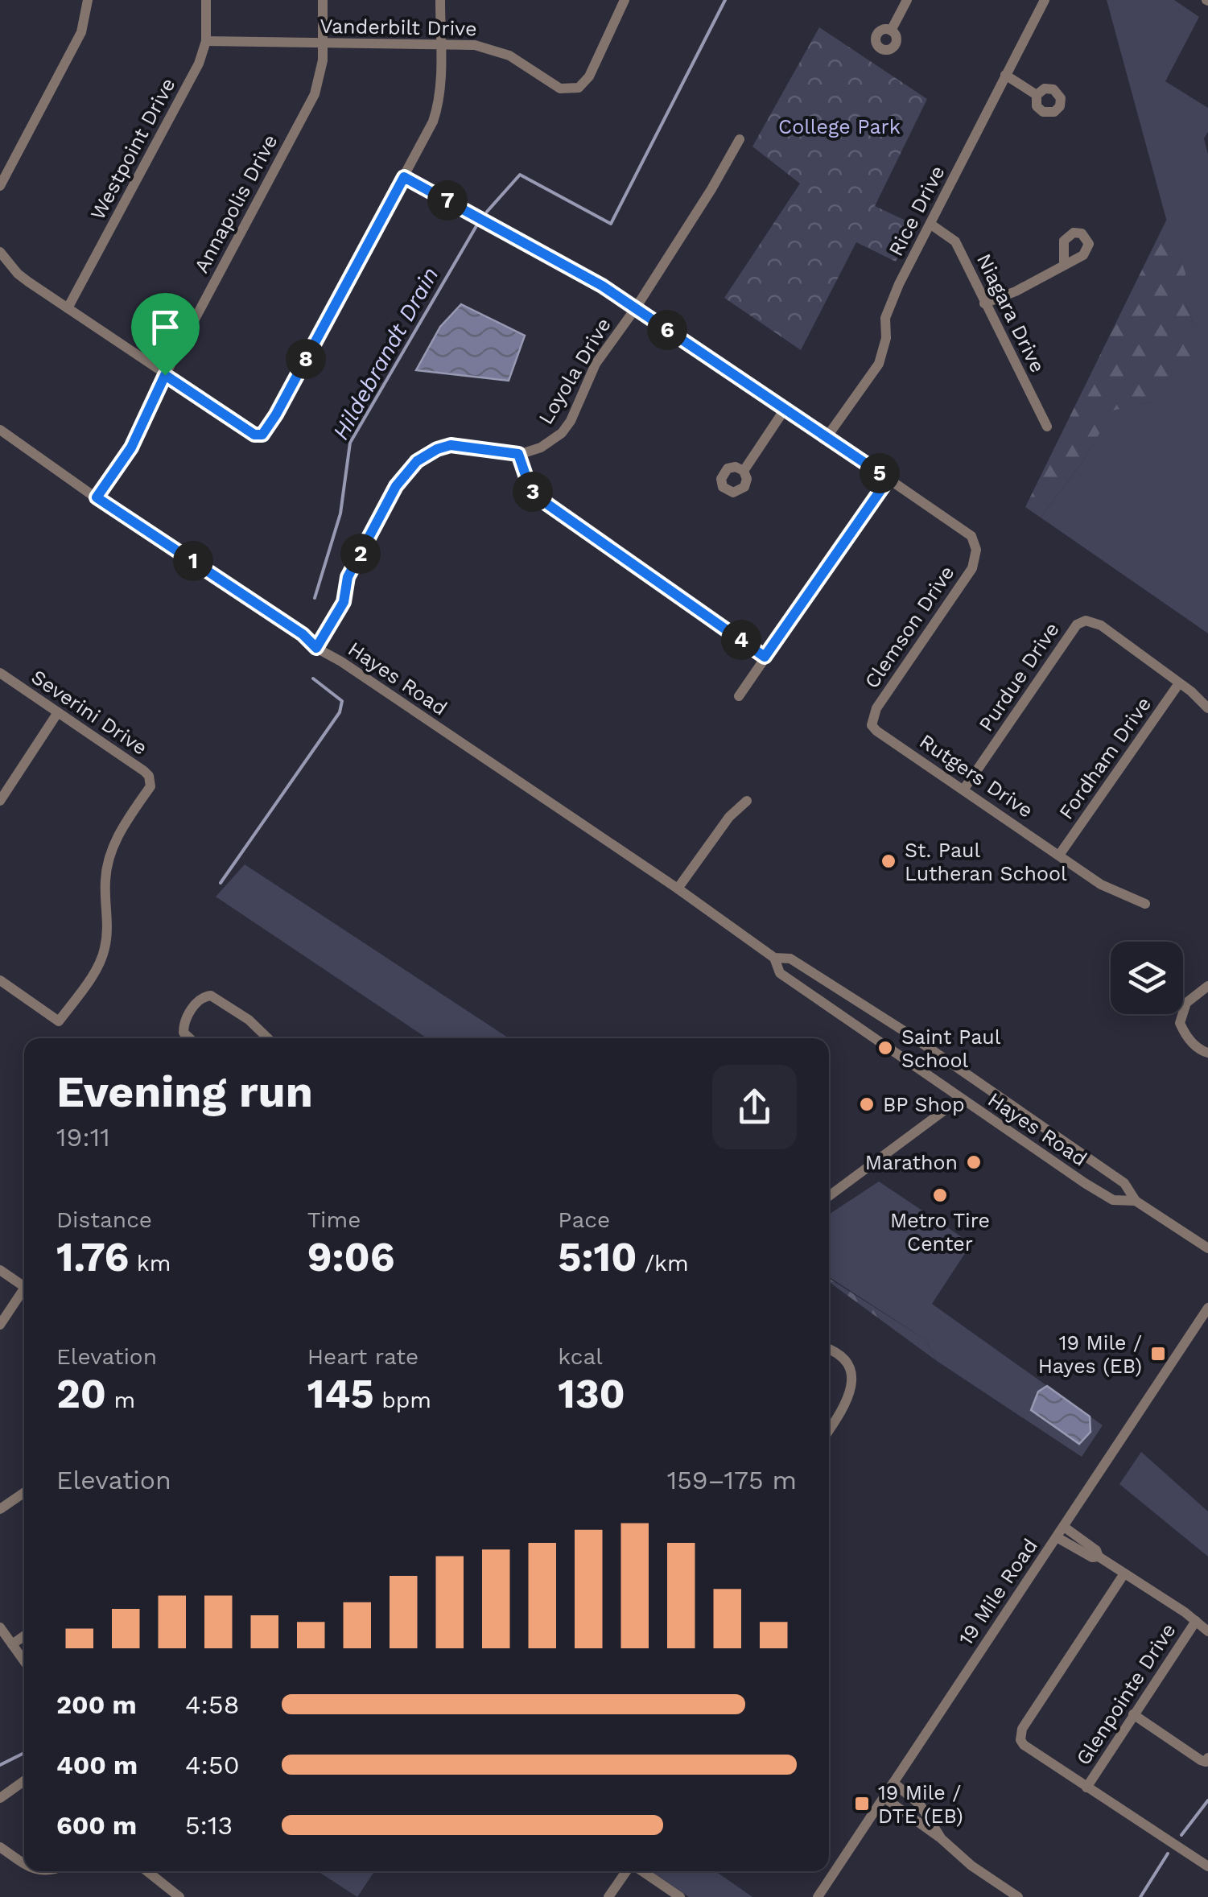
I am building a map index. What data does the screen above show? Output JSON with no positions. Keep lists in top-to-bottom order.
{
  "streets": {
    "street": [
      "Vanderbilt Drive",
      "Westpoint Drive",
      "Annapolis Drive",
      "Rice Drive",
      "Niagara Drive",
      "Loyola Drive",
      "Clemson Drive",
      "Purdue Drive",
      "Hayes Road",
      "Severini Drive",
      "Fordham Drive",
      "Rutgers Drive",
      "19 Mile Road",
      "Glenpointe Drive"
    ]
  },
  "crossings": [
    ["Vanderbilt Drive", "Westpoint Drive"],
    ["Vanderbilt Drive", "Annapolis Drive"],
    ["Annapolis Drive", "Hayes Road"],
    ["Rice Drive", "Niagara Drive"],
    ["Clemson Drive", "Rutgers Drive"],
    ["Purdue Drive", "Fordham Drive"],
    ["Purdue Drive", "Rutgers Drive"],
    ["Fordham Drive", "Rutgers Drive"]
  ],
  "water": ["Hildebrandt Drain"],
  "parks": ["College Park"],
  "places": {
    "other": [
      "St. Paul Lutheran School",
      "Saint Paul School",
      "BP Shop",
      "Marathon",
      "Metro Tire Center"
    ],
    "transit": ["19 Mile / Hayes (EB)", "19 Mile / DTE (EB)"]
  },
  "page": {
    "pins": [
      "7",
      "6",
      "8",
      "5",
      "3",
      "2",
      "1",
      "4"
    ],
    "heading": ["Evening run", "19:11"],
    "stats": [
      ["Distance", "1.76 km"],
      ["Time", "9:06"],
      ["Pace", "5:10 /km"],
      ["Elevation", "20 m"],
      ["Heart rate", "145 bpm"],
      ["kcal", "130"]
    ],
    "chart": ["Elevation", "159–175 m"],
    "list": [
      {
        "name": "200 m",
        "note": "4:58"
      },
      {
        "name": "400 m",
        "note": "4:50"
      },
      {
        "name": "600 m",
        "note": "5:13"
      }
    ]
  }
}
